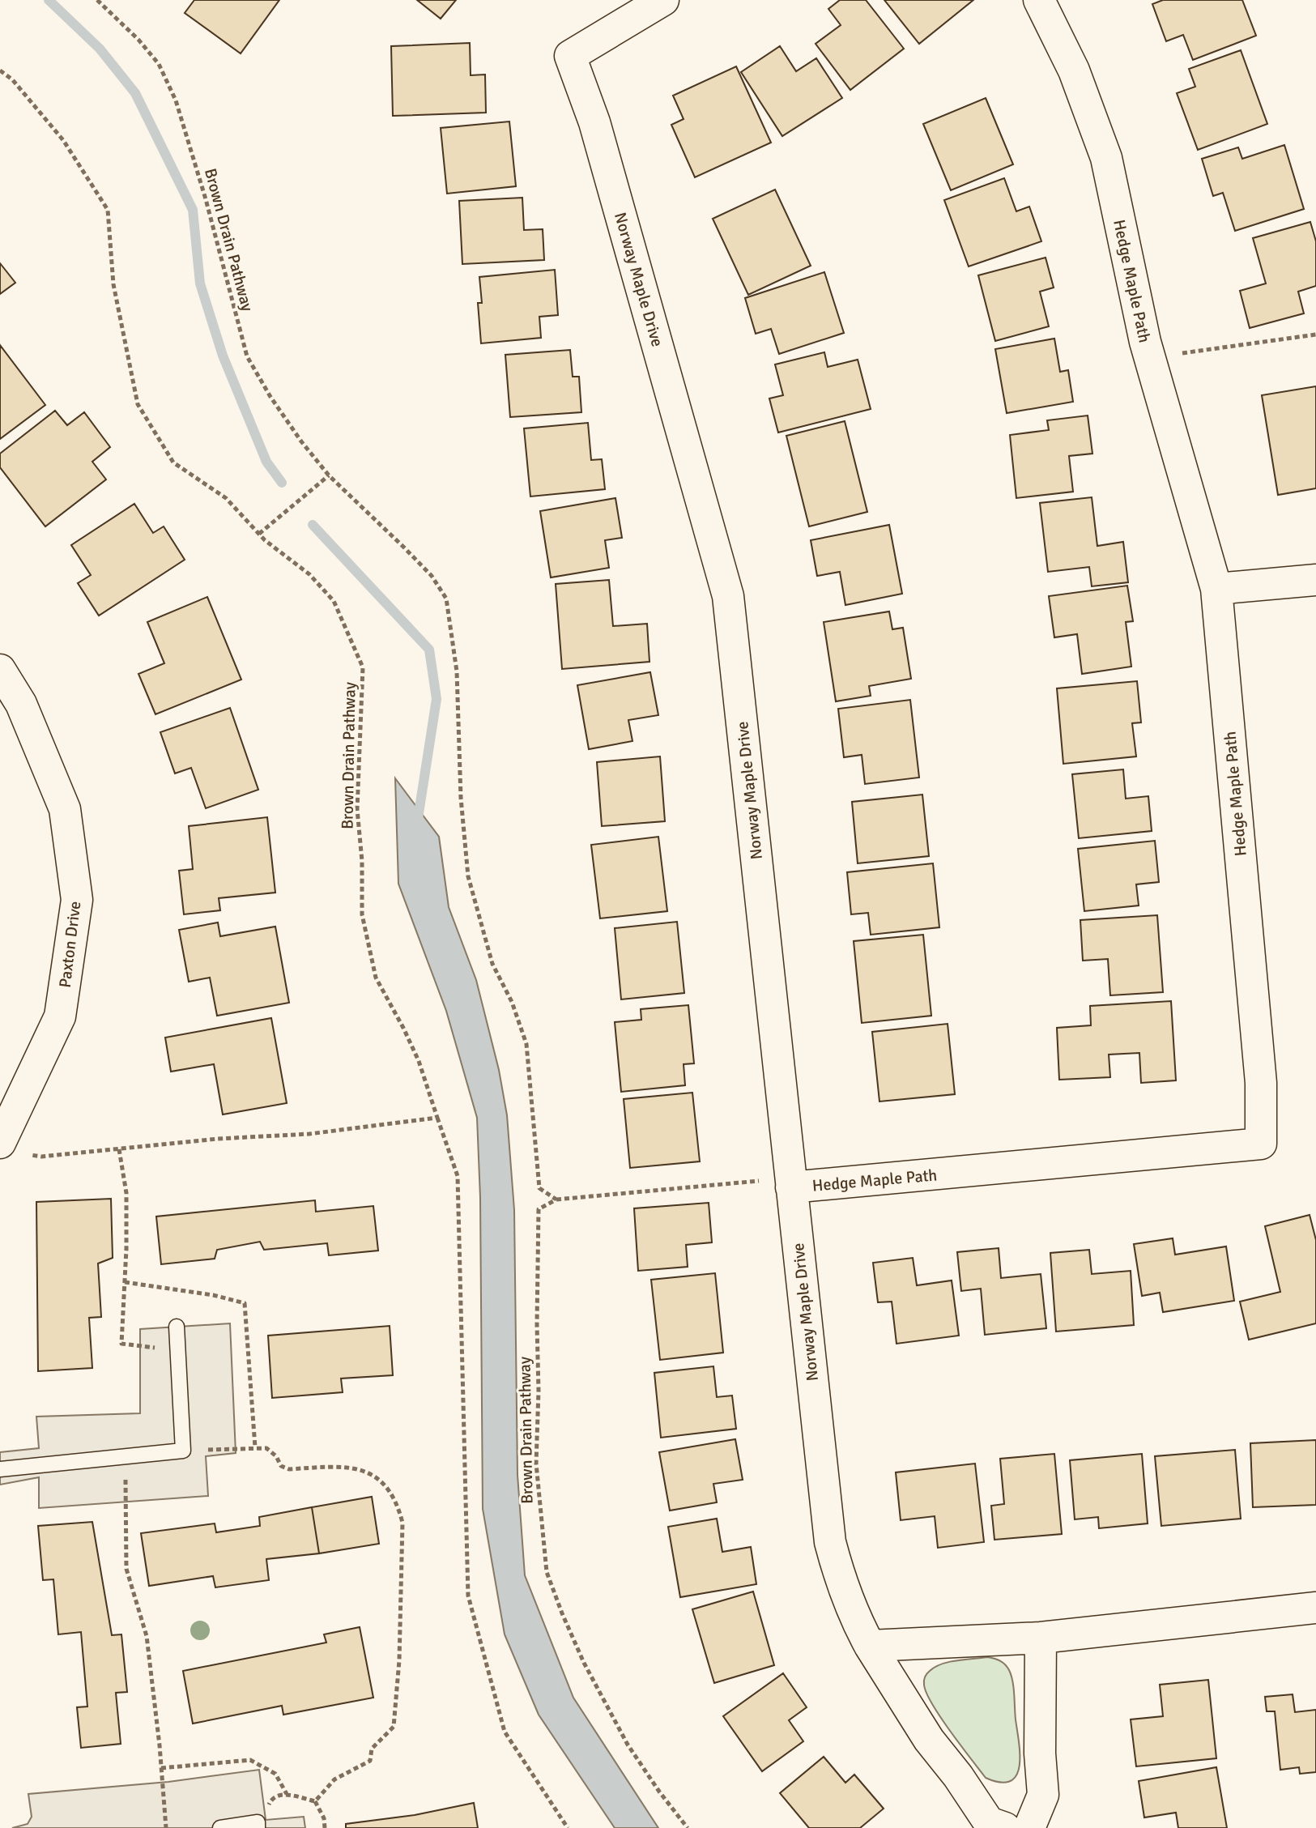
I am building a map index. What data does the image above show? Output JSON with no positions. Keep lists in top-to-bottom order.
{
  "streets": {
    "street": ["Norway Maple Drive", "Hedge Maple Path", "Paxton Drive"],
    "path": ["Brown Drain Pathway"]
  },
  "crossings": [
    ["Norway Maple Drive", "Hedge Maple Path"]
  ]
}
